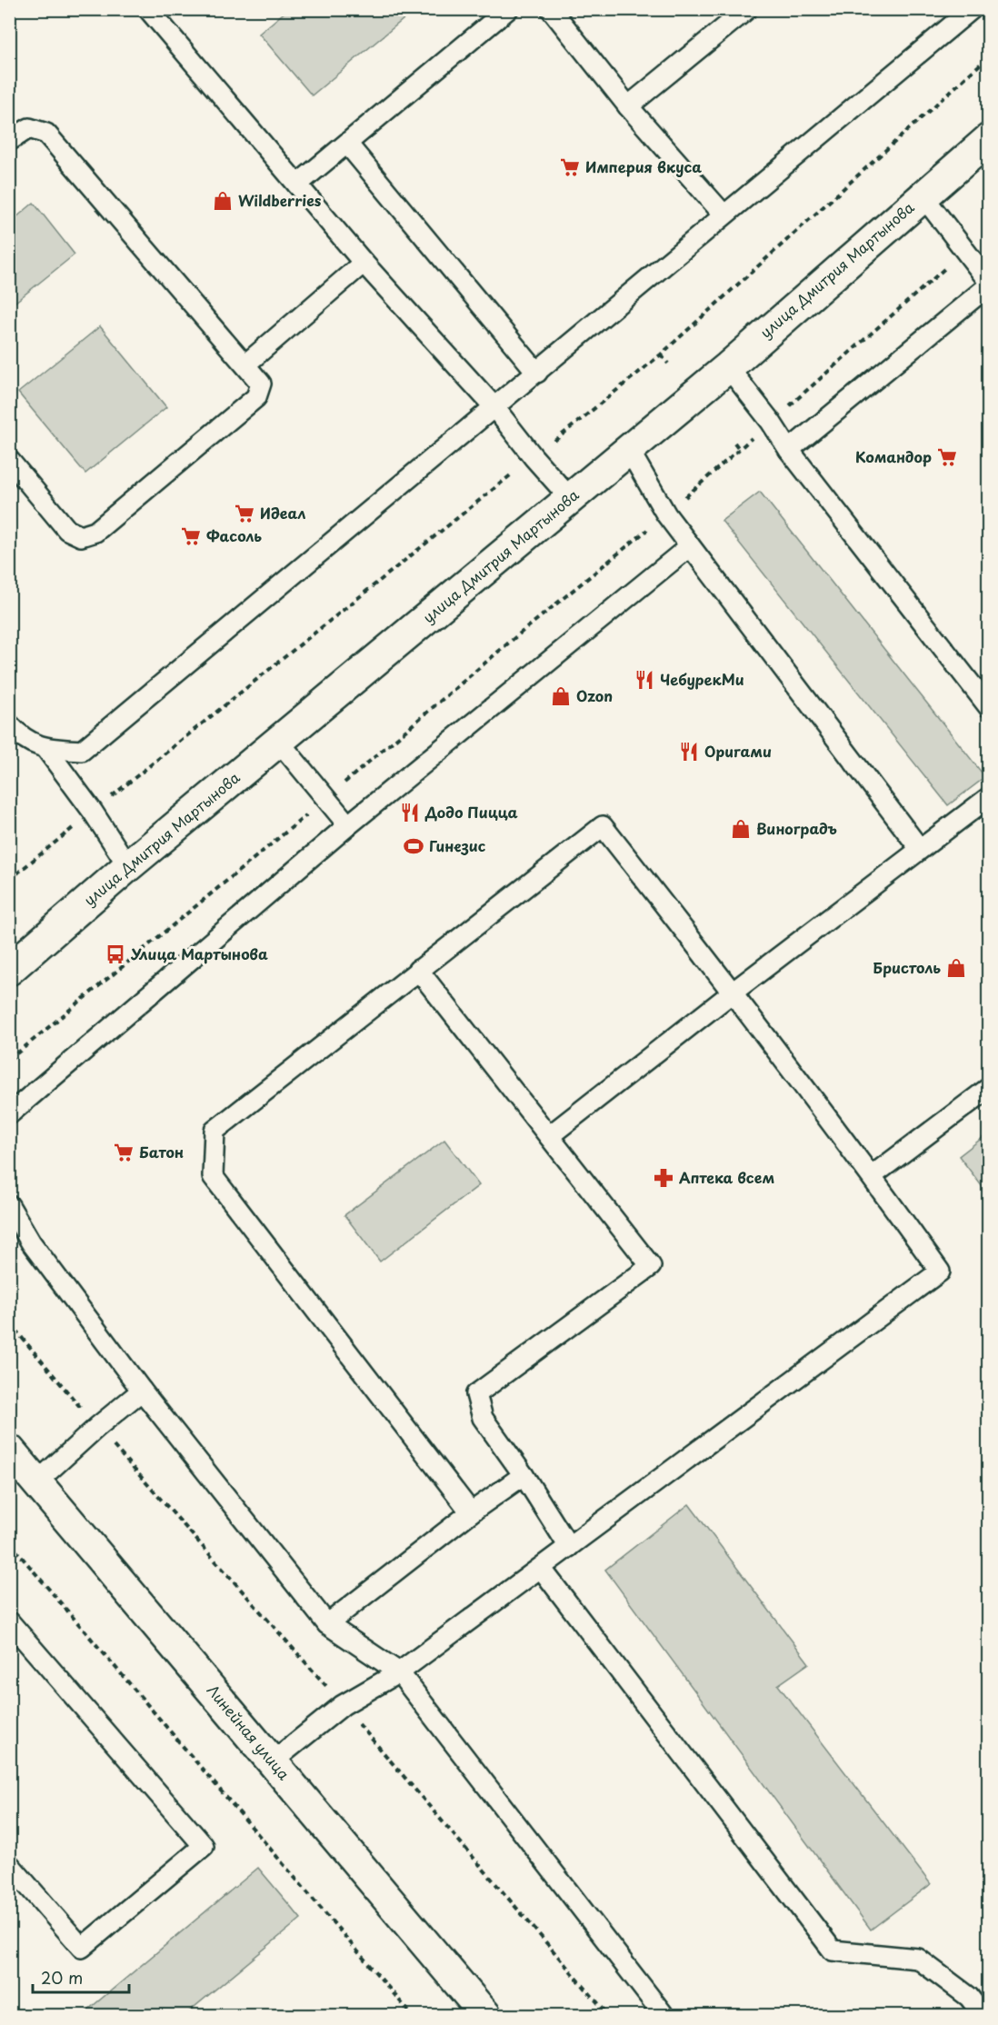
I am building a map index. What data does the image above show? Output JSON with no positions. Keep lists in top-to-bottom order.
{
  "streets": {
    "street": ["улица Дмитрия Мартынова", "Линейная улица"]
  },
  "places": {
    "supermarket": [
      "Империя вкуса",
      "Командор",
      "Идеал",
      "Фасоль",
      "Батон"
    ],
    "shop": [
      "Wildberries",
      "Ozon",
      "Виноградъ",
      "Бристоль"
    ],
    "restaurant": ["ЧебурекМи", "Оригами", "Додо Пицца"],
    "sports": ["Гинезис"],
    "bus stop": ["Улица Мартынова"],
    "pharmacy": ["Аптека всем"]
  },
  "scale_bar": "20 m"
}
